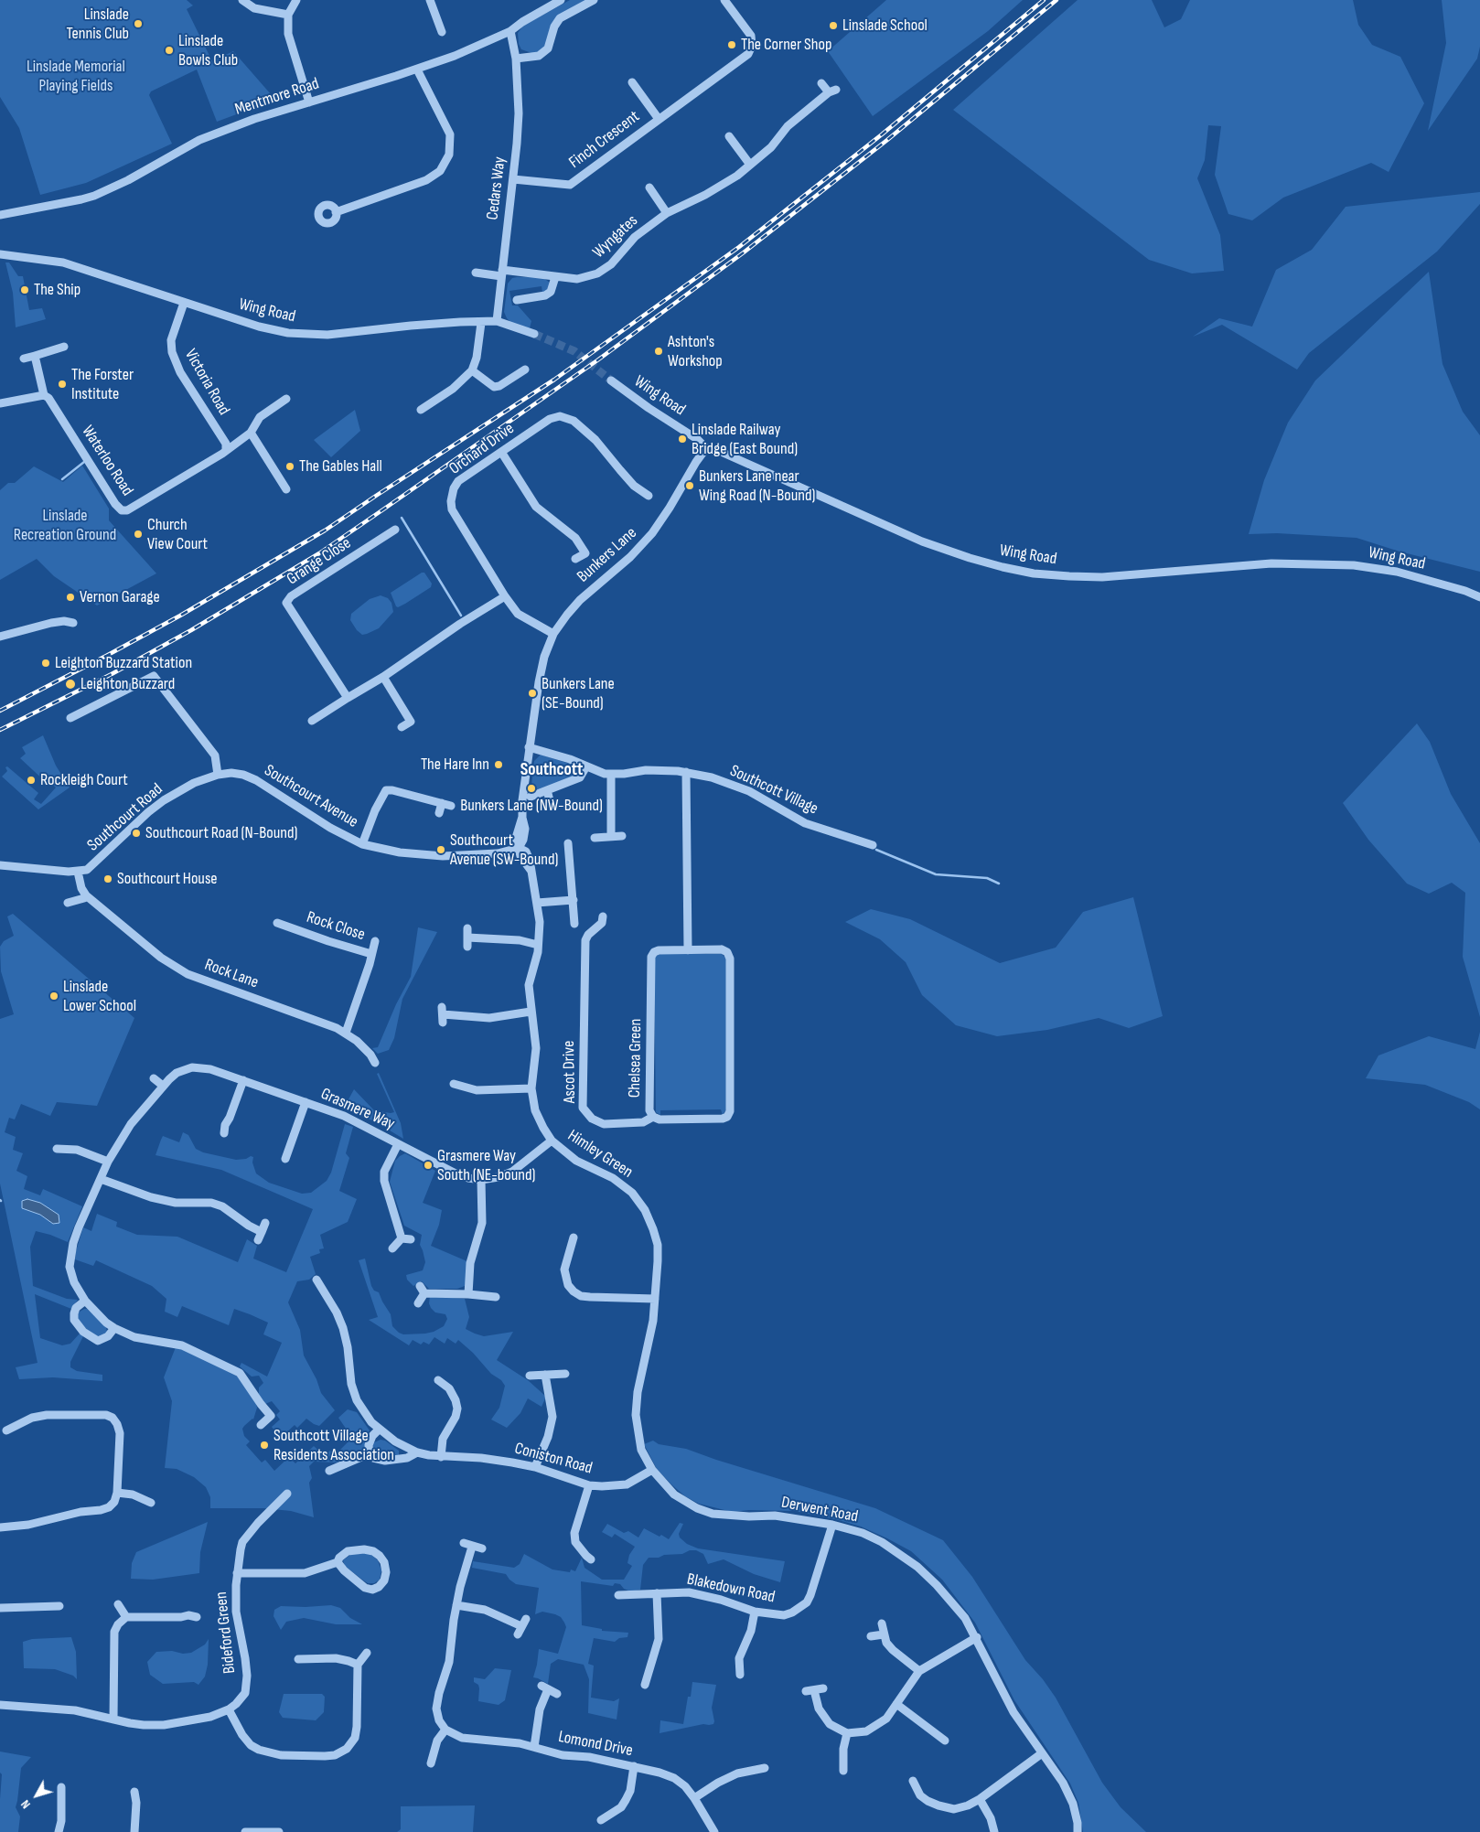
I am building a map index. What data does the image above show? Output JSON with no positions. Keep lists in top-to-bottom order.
{
  "streets": {
    "street": [
      "Mentmore Road",
      "Finch Crescent",
      "Cedars Way",
      "Wyngates",
      "Wing Road",
      "Victoria Road",
      "Orchard Drive",
      "Waterloo Road",
      "Bunkers Lane",
      "Grange Close",
      "Southcott Village",
      "Southcourt Avenue",
      "Southcourt Road",
      "Rock Close",
      "Rock Lane",
      "Chelsea Green",
      "Ascot Drive",
      "Grasmere Way",
      "Himley Green",
      "Coniston Road",
      "Derwent Road",
      "Blakedown Road",
      "Bideford Green",
      "Lomond Drive"
    ]
  },
  "crossings": [
    ["Mentmore Road", "Cedars Way"],
    ["Finch Crescent", "Cedars Way"],
    ["Cedars Way", "Wyngates"],
    ["Cedars Way", "Wing Road"],
    ["Wing Road", "Victoria Road"],
    ["Wing Road", "Bunkers Lane"],
    ["Victoria Road", "Waterloo Road"],
    ["Orchard Drive", "Bunkers Lane"],
    ["Southcourt Avenue", "Southcourt Road"],
    ["Southcourt Avenue", "Himley Green"],
    ["Southcourt Road", "Rock Lane"],
    ["Rock Close", "Rock Lane"],
    ["Chelsea Green", "Ascot Drive"],
    ["Grasmere Way", "Himley Green"],
    ["Himley Green", "Derwent Road"],
    ["Coniston Road", "Derwent Road"],
    ["Derwent Road", "Blakedown Road"]
  ],
  "districts": ["Southcott"],
  "parks": ["Linslade Memorial Playing Fields", "Linslade Recreation Ground"],
  "places": [
    "Linslade Tennis Club",
    "Linslade School",
    "The Corner Shop",
    "Linslade Bowls Club",
    "The Ship",
    "Ashton's Workshop",
    "The Forster Institute",
    "Linslade Railway Bridge (East Bound)",
    "The Gables Hall",
    "Bunkers Lane near Wing Road (N-Bound)",
    "Church View Court",
    "Vernon Garage",
    "Leighton Buzzard Station",
    "Leighton Buzzard",
    "Bunkers Lane (SE-Bound)",
    "The Hare Inn",
    "Rockleigh Court",
    "Bunkers Lane (NW-Bound)",
    "Southcourt Road (N-Bound)",
    "Southcourt Avenue (SW-Bound)",
    "Southcourt House",
    "Linslade Lower School",
    "Grasmere Way South (NE-bound)",
    "Southcott Village Residents Association"
  ],
  "north": "bottom left"
}
